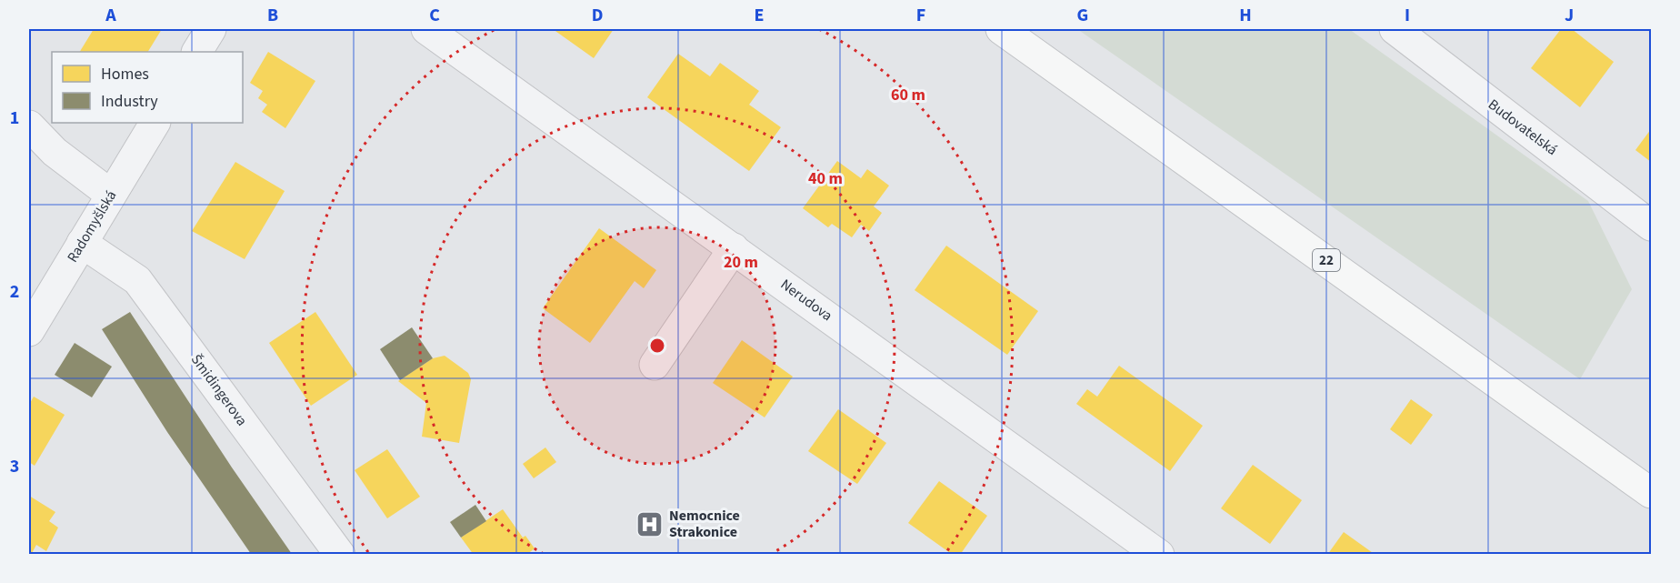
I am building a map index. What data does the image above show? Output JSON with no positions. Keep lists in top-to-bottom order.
{
  "streets": {
    "main road": ["22"],
    "street": [
      "Budovatelská",
      "Radomyšlská",
      "Nerudova",
      "Šmidingerova"
    ]
  },
  "crossings": [
    ["Radomyšlská", "Šmidingerova"]
  ],
  "places": {
    "hospital": ["Nemocnice Strakonice"]
  },
  "legend": ["Homes", "Industry"],
  "grid": {
    "columns": [
      "A",
      "B",
      "C",
      "D",
      "E",
      "F",
      "G",
      "H",
      "I",
      "J"
    ],
    "rows": ["1", "2", "3"]
  },
  "rings": ["60 m", "40 m", "20 m"]
}
